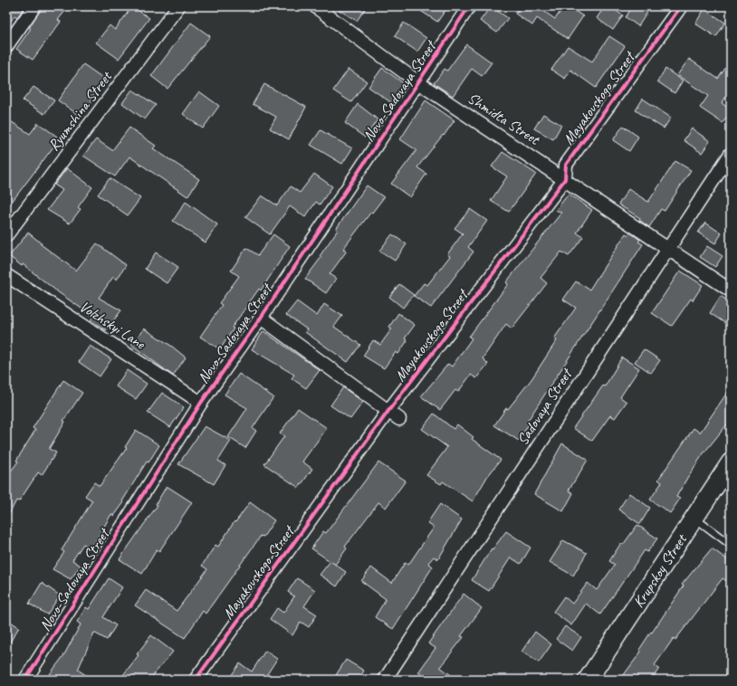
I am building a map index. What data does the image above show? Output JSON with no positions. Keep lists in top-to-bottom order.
{
  "streets": {
    "main road": ["Krupskoy Street"],
    "street": [
      "Novo-Sadovaya Street",
      "Mayakovskogo Street",
      "Ryumshina Street",
      "Shmidta Street",
      "Volzhskyi Lane",
      "Sadovaya Street"
    ]
  },
  "crossings": [
    ["Novo-Sadovaya Street", "Shmidta Street"],
    ["Novo-Sadovaya Street", "Volzhskyi Lane"],
    ["Mayakovskogo Street", "Shmidta Street"],
    ["Shmidta Street", "Sadovaya Street"]
  ]
}
